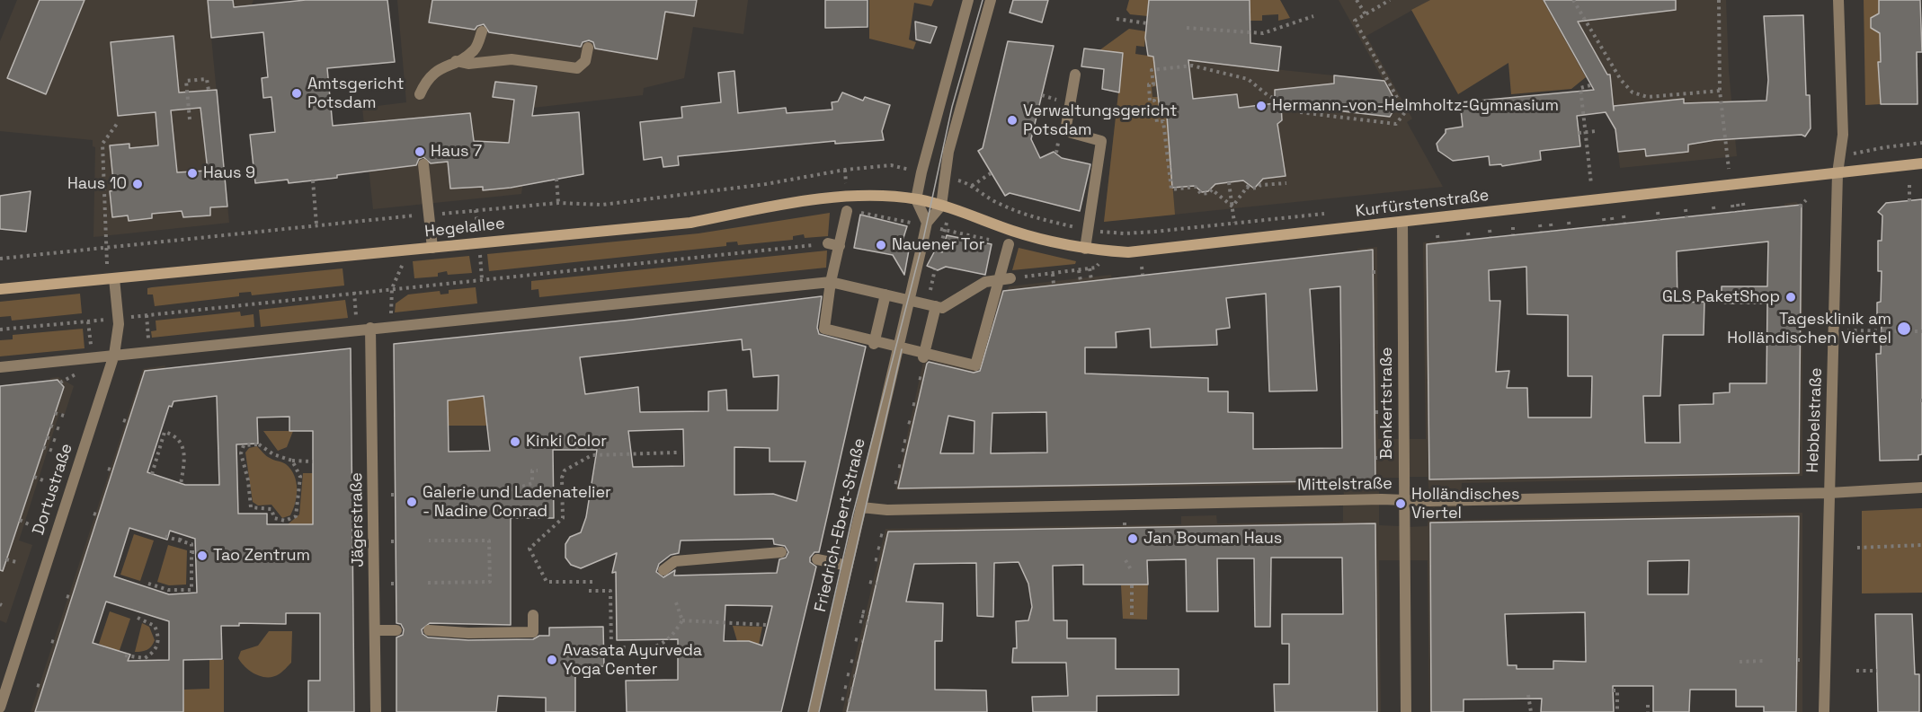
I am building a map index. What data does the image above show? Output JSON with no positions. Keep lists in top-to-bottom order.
{
  "streets": {
    "street": [
      "Kurfürstenstraße",
      "Hegelallee",
      "Benkertstraße",
      "Hebbelstraße",
      "Mittelstraße",
      "Dortustraße",
      "Jägerstraße",
      "Friedrich-Ebert-Straße"
    ]
  },
  "crossings": [
    ["Kurfürstenstraße", "Hegelallee"],
    ["Kurfürstenstraße", "Benkertstraße"],
    ["Kurfürstenstraße", "Hebbelstraße"],
    ["Kurfürstenstraße", "Friedrich-Ebert-Straße"],
    ["Hegelallee", "Dortustraße"],
    ["Hegelallee", "Friedrich-Ebert-Straße"],
    ["Benkertstraße", "Mittelstraße"],
    ["Hebbelstraße", "Mittelstraße"],
    ["Mittelstraße", "Friedrich-Ebert-Straße"]
  ],
  "places": [
    "Amtsgericht Potsdam",
    "Hermann-von-Helmholtz-Gymnasium",
    "Verwaltungsgericht Potsdam",
    "Haus 7",
    "Haus 9",
    "Haus 10",
    "Nauener Tor",
    "GLS PaketShop",
    "Tagesklinik am Holländischen Viertel",
    "Kinki Color",
    "Galerie und Ladenatelier - Nadine Conrad",
    "Holländisches Viertel",
    "Jan Bouman Haus",
    "Tao Zentrum",
    "Avasata Ayurveda Yoga Center"
  ]
}
